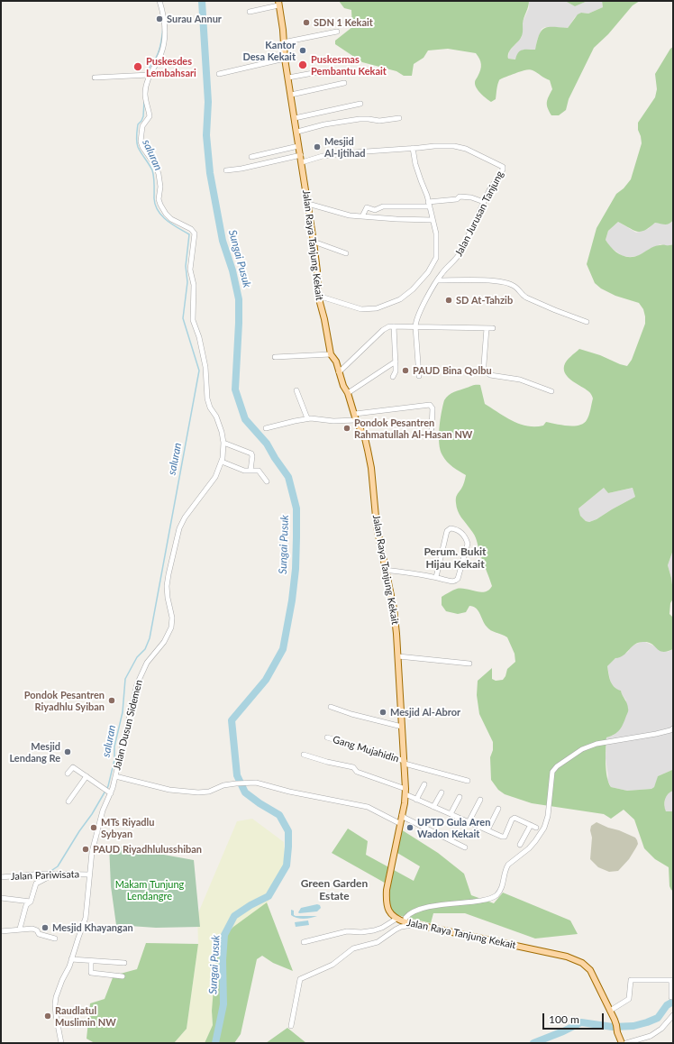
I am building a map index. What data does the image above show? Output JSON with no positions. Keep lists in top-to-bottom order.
{
  "streets": {
    "main road": ["Jalan Raya Tanjung Kekait"],
    "street": [
      "Jalan Jurusan Tanjung",
      "Jalan Dusun Sidemen",
      "Gang Mujahidin",
      "Jalan Pariwisata"
    ]
  },
  "crossings": [
    ["Jalan Jurusan Tanjung", "Jalan Raya Tanjung Kekait"],
    ["Jalan Raya Tanjung Kekait", "Gang Mujahidin"],
    ["Jalan Dusun Sidemen", "Jalan Pariwisata"]
  ],
  "districts": ["Perum. Bukit Hijau Kekait", "Green Garden Estate"],
  "water": ["saluran", "Sungai Pusuk"],
  "parks": ["Makam Tunjung Lendangre"],
  "places": [
    "Surau Annur",
    "SDN 1 Kekait",
    "Kantor Desa Kekait",
    "Puskesmas Pembantu Kekait",
    "Puskesdes Lembahsari",
    "Mesjid Al-Ijtihad",
    "SD At-Tahzib",
    "PAUD Bina Qolbu",
    "Pondok Pesantren Rahmatullah Al-Hasan NW",
    "Pondok Pesantren Riyadhlu Syiban",
    "Mesjid Al-Abror",
    "Mesjid Lendang Re",
    "MTs Riyadlu Sybyan",
    "UPTD Gula Aren Wadon Kekait",
    "PAUD Riyadhlulusshiban",
    "Mesjid Khayangan",
    "Raudlatul Muslimin NW"
  ],
  "scale_bar": "100 m"
}
